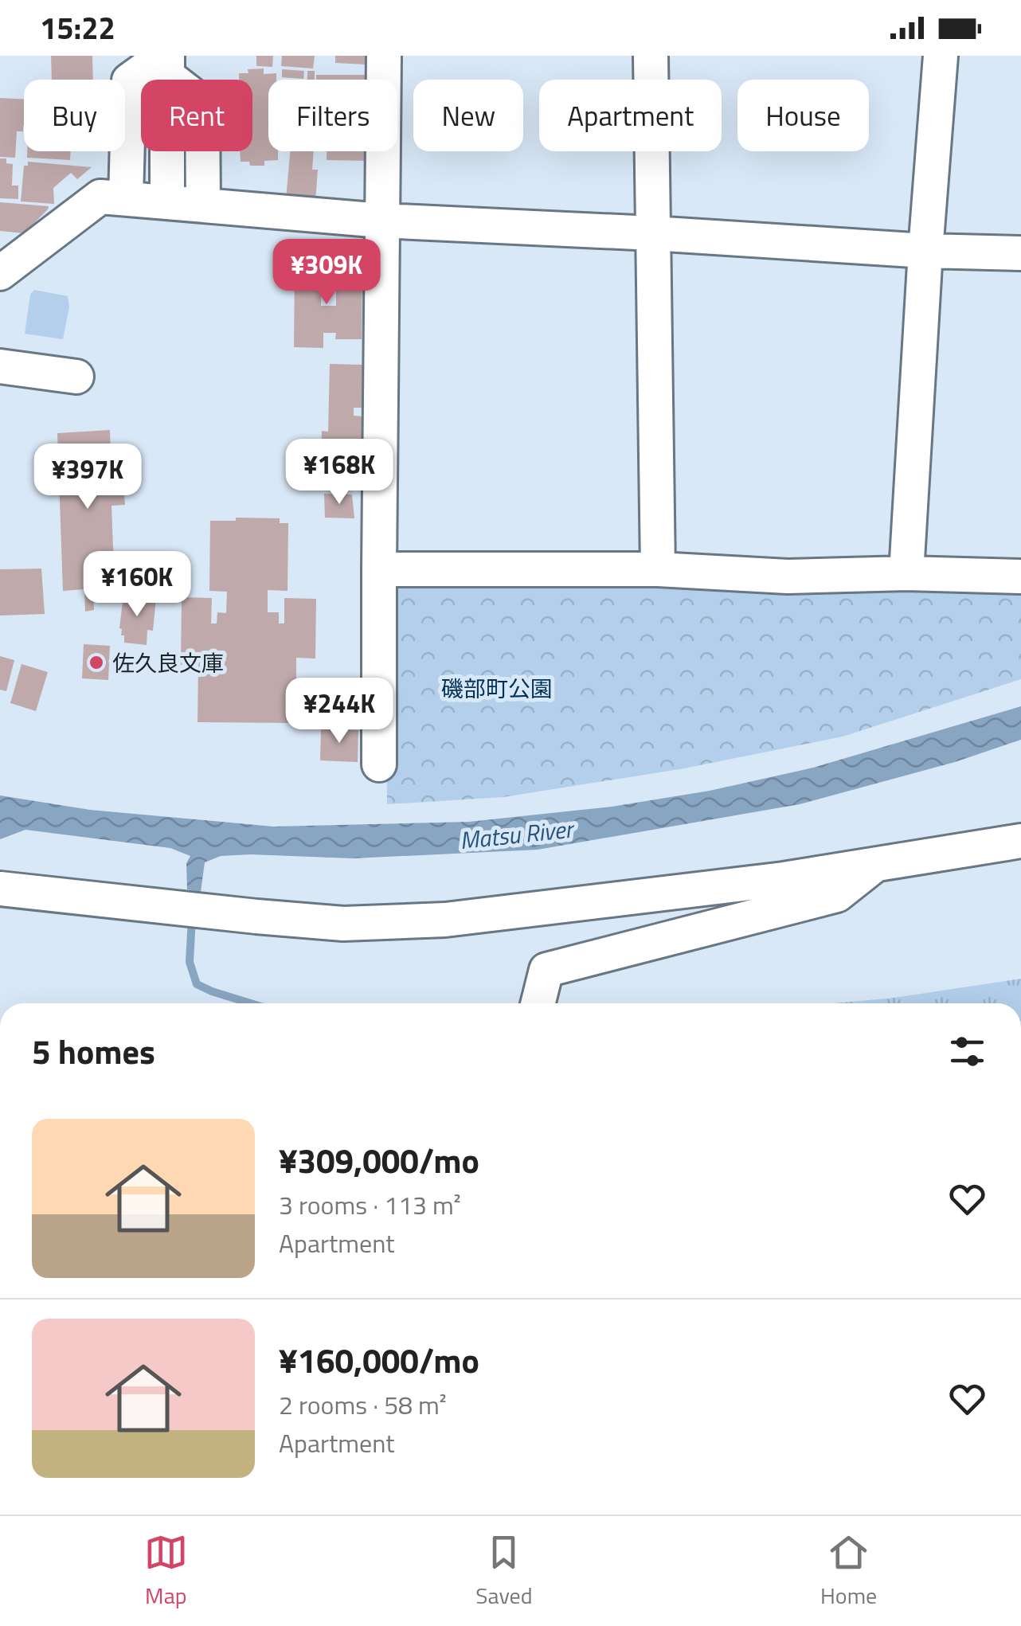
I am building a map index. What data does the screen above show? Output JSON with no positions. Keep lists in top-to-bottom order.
{
  "water": ["Matsu River"],
  "parks": ["磯部町公園"],
  "places": ["佐久良文庫"],
  "page": {
    "status": "15:22",
    "chip": [
      "Buy",
      "Rent",
      "Filters",
      "New",
      "Apartment",
      "House"
    ],
    "price": [
      "¥309K",
      "¥168K",
      "¥397K",
      "¥160K",
      "¥244K"
    ],
    "heading": "5 homes",
    "list": [
      {
        "name": "¥309,000/mo",
        "note": "3 rooms · 113 m² · Apartment"
      },
      {
        "name": "¥160,000/mo",
        "note": "2 rooms · 58 m² · Apartment"
      }
    ],
    "tabs": ["Map", "Saved", "Home"]
  }
}
